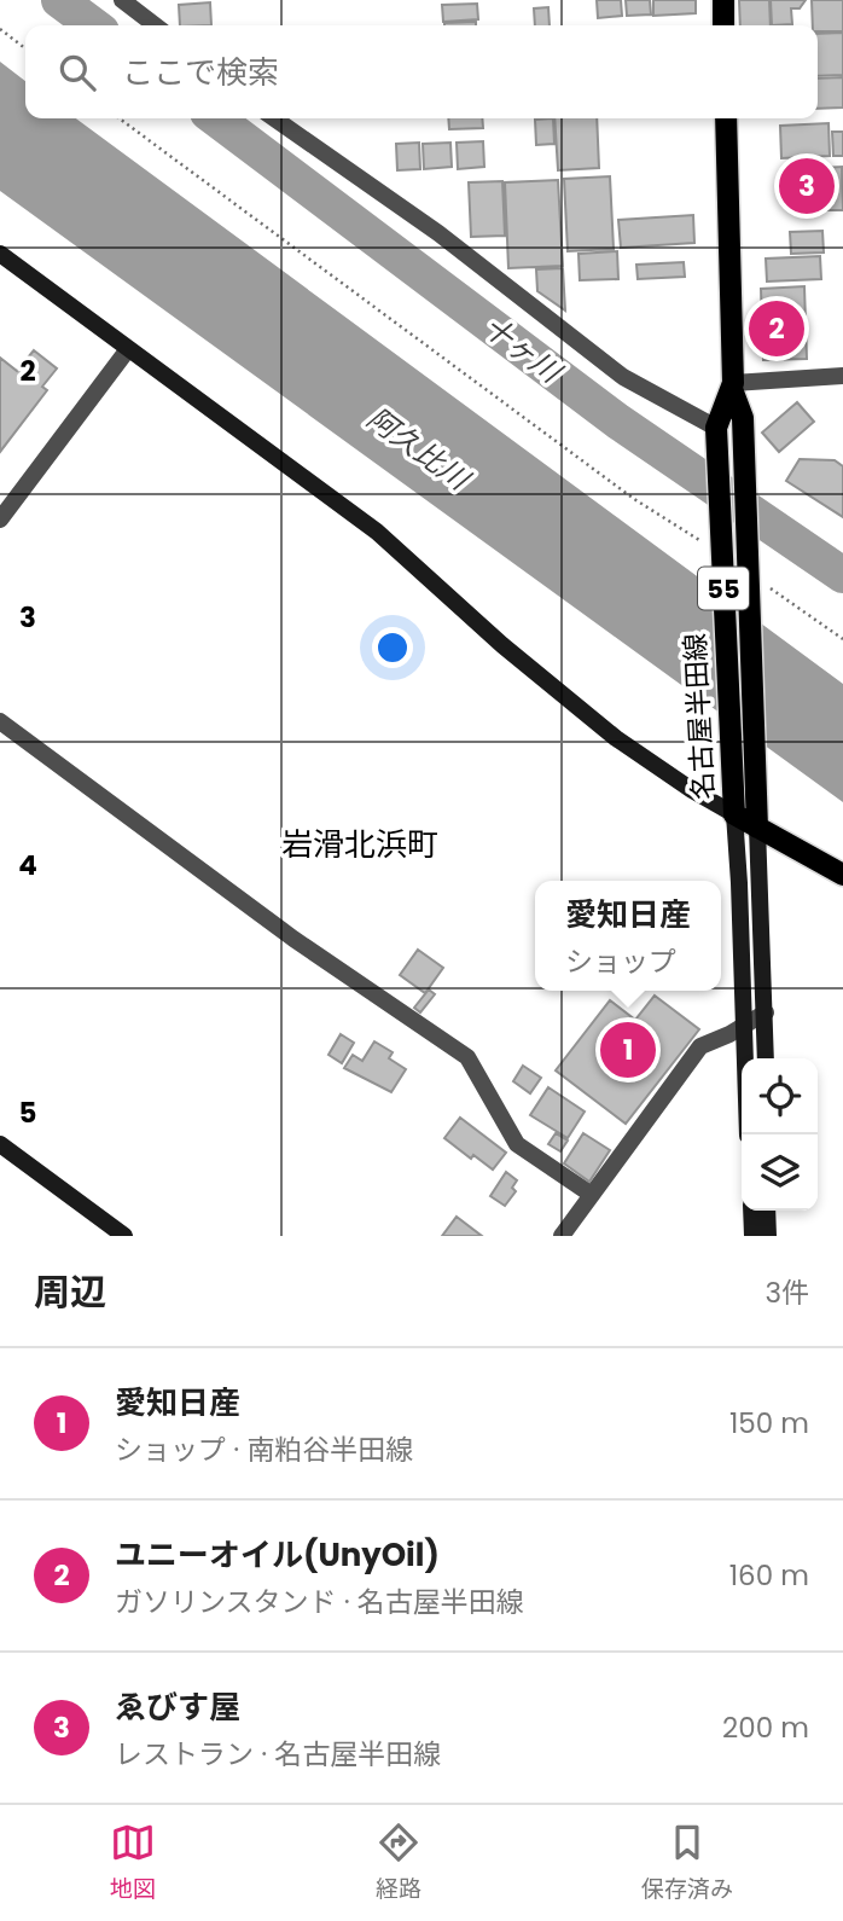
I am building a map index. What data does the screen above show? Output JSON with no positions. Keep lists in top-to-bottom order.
{
  "streets": {
    "main road": ["55", "名古屋半田線"]
  },
  "districts": ["岩滑北浜町"],
  "water": ["十ヶ川", "阿久比川"],
  "page": {
    "search": "ここで検索",
    "pins": ["3", "2", "1"],
    "popup": ["愛知日産", "ショップ"],
    "heading": ["周辺", "3件"],
    "list": [
      {
        "mark": "1",
        "name": "愛知日産",
        "note": "ショップ · 南粕谷半田線",
        "value": "150 m"
      },
      {
        "mark": "2",
        "name": "ユニーオイル(UnyOil)",
        "note": "ガソリンスタンド · 名古屋半田線",
        "value": "160 m"
      },
      {
        "mark": "3",
        "name": "ゑびす屋",
        "note": "レストラン · 名古屋半田線",
        "value": "200 m"
      }
    ],
    "nav": ["地図", "経路", "保存済み"]
  },
  "grid": {
    "rows": [
      "2",
      "3",
      "4",
      "5"
    ]
  }
}
